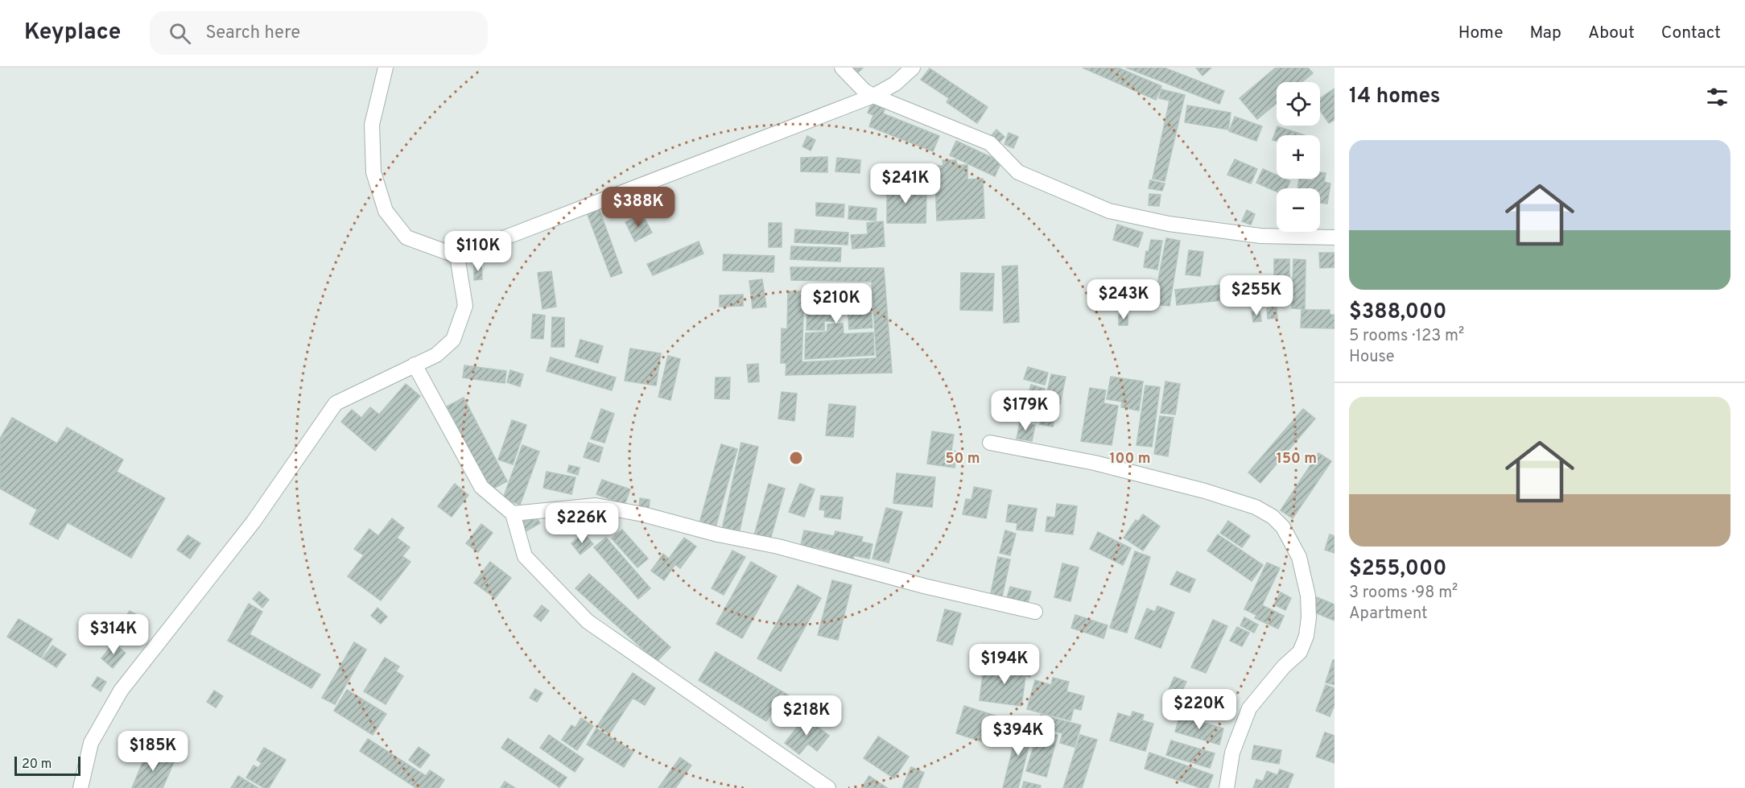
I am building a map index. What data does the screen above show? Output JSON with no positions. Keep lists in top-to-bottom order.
{
  "scale_bar": "20 m",
  "page": {
    "header": "Keyplace",
    "search": "Search here",
    "nav": [
      "Home",
      "Map",
      "About",
      "Contact"
    ],
    "heading": "14 homes",
    "map_buttons": ["+", "−"],
    "list": [
      {
        "name": "$388,000",
        "note": "5 rooms · 123 m² · House"
      },
      {
        "name": "$255,000",
        "note": "3 rooms · 98 m² · Apartment"
      }
    ],
    "price": [
      "$241K",
      "$388K",
      "$110K",
      "$255K",
      "$243K",
      "$210K",
      "$179K",
      "$226K",
      "$314K",
      "$194K",
      "$220K",
      "$218K",
      "$394K",
      "$185K"
    ],
    "scale": "20 m"
  },
  "rings": ["50 m", "100 m", "150 m"]
}
